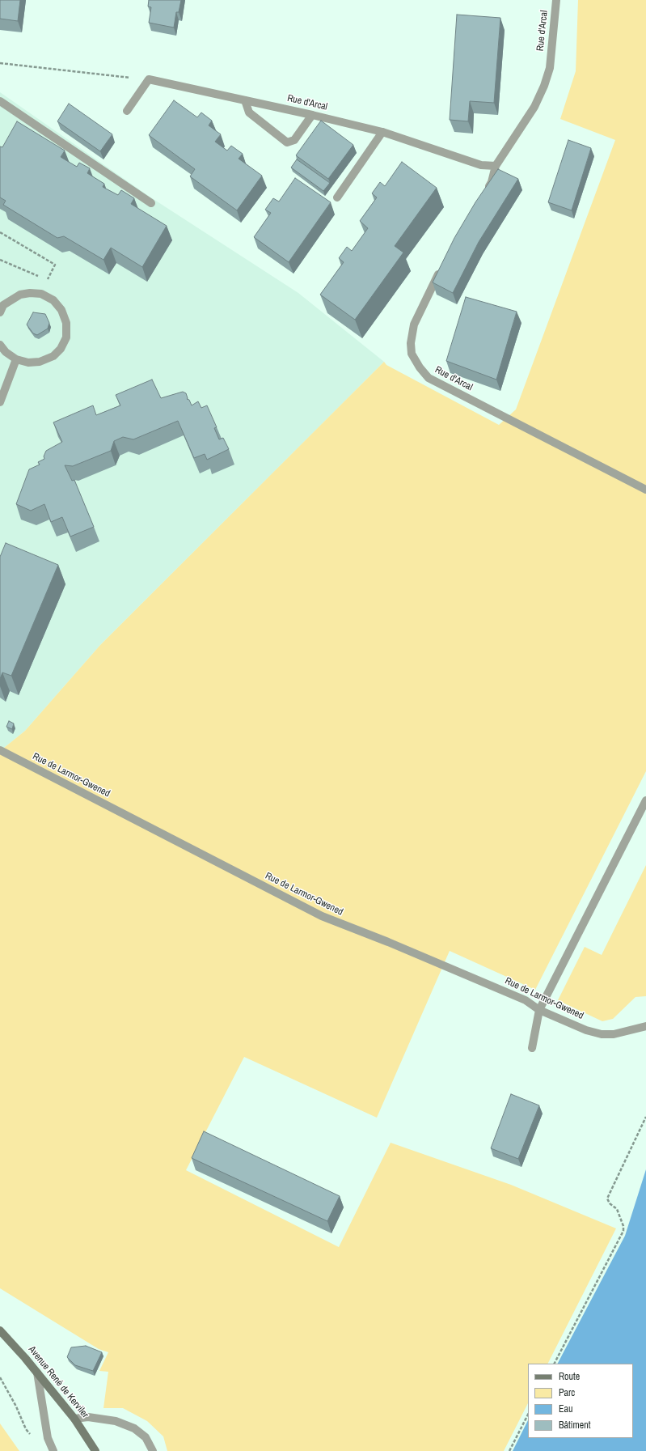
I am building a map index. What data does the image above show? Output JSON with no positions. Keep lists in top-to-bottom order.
{
  "streets": {
    "main road": ["Avenue René de Kerviler"],
    "street": ["Rue d'Arcal", "Rue de Larmor-Gwened"]
  },
  "legend": [
    "Route",
    "Parc",
    "Eau",
    "Bâtiment"
  ]
}
